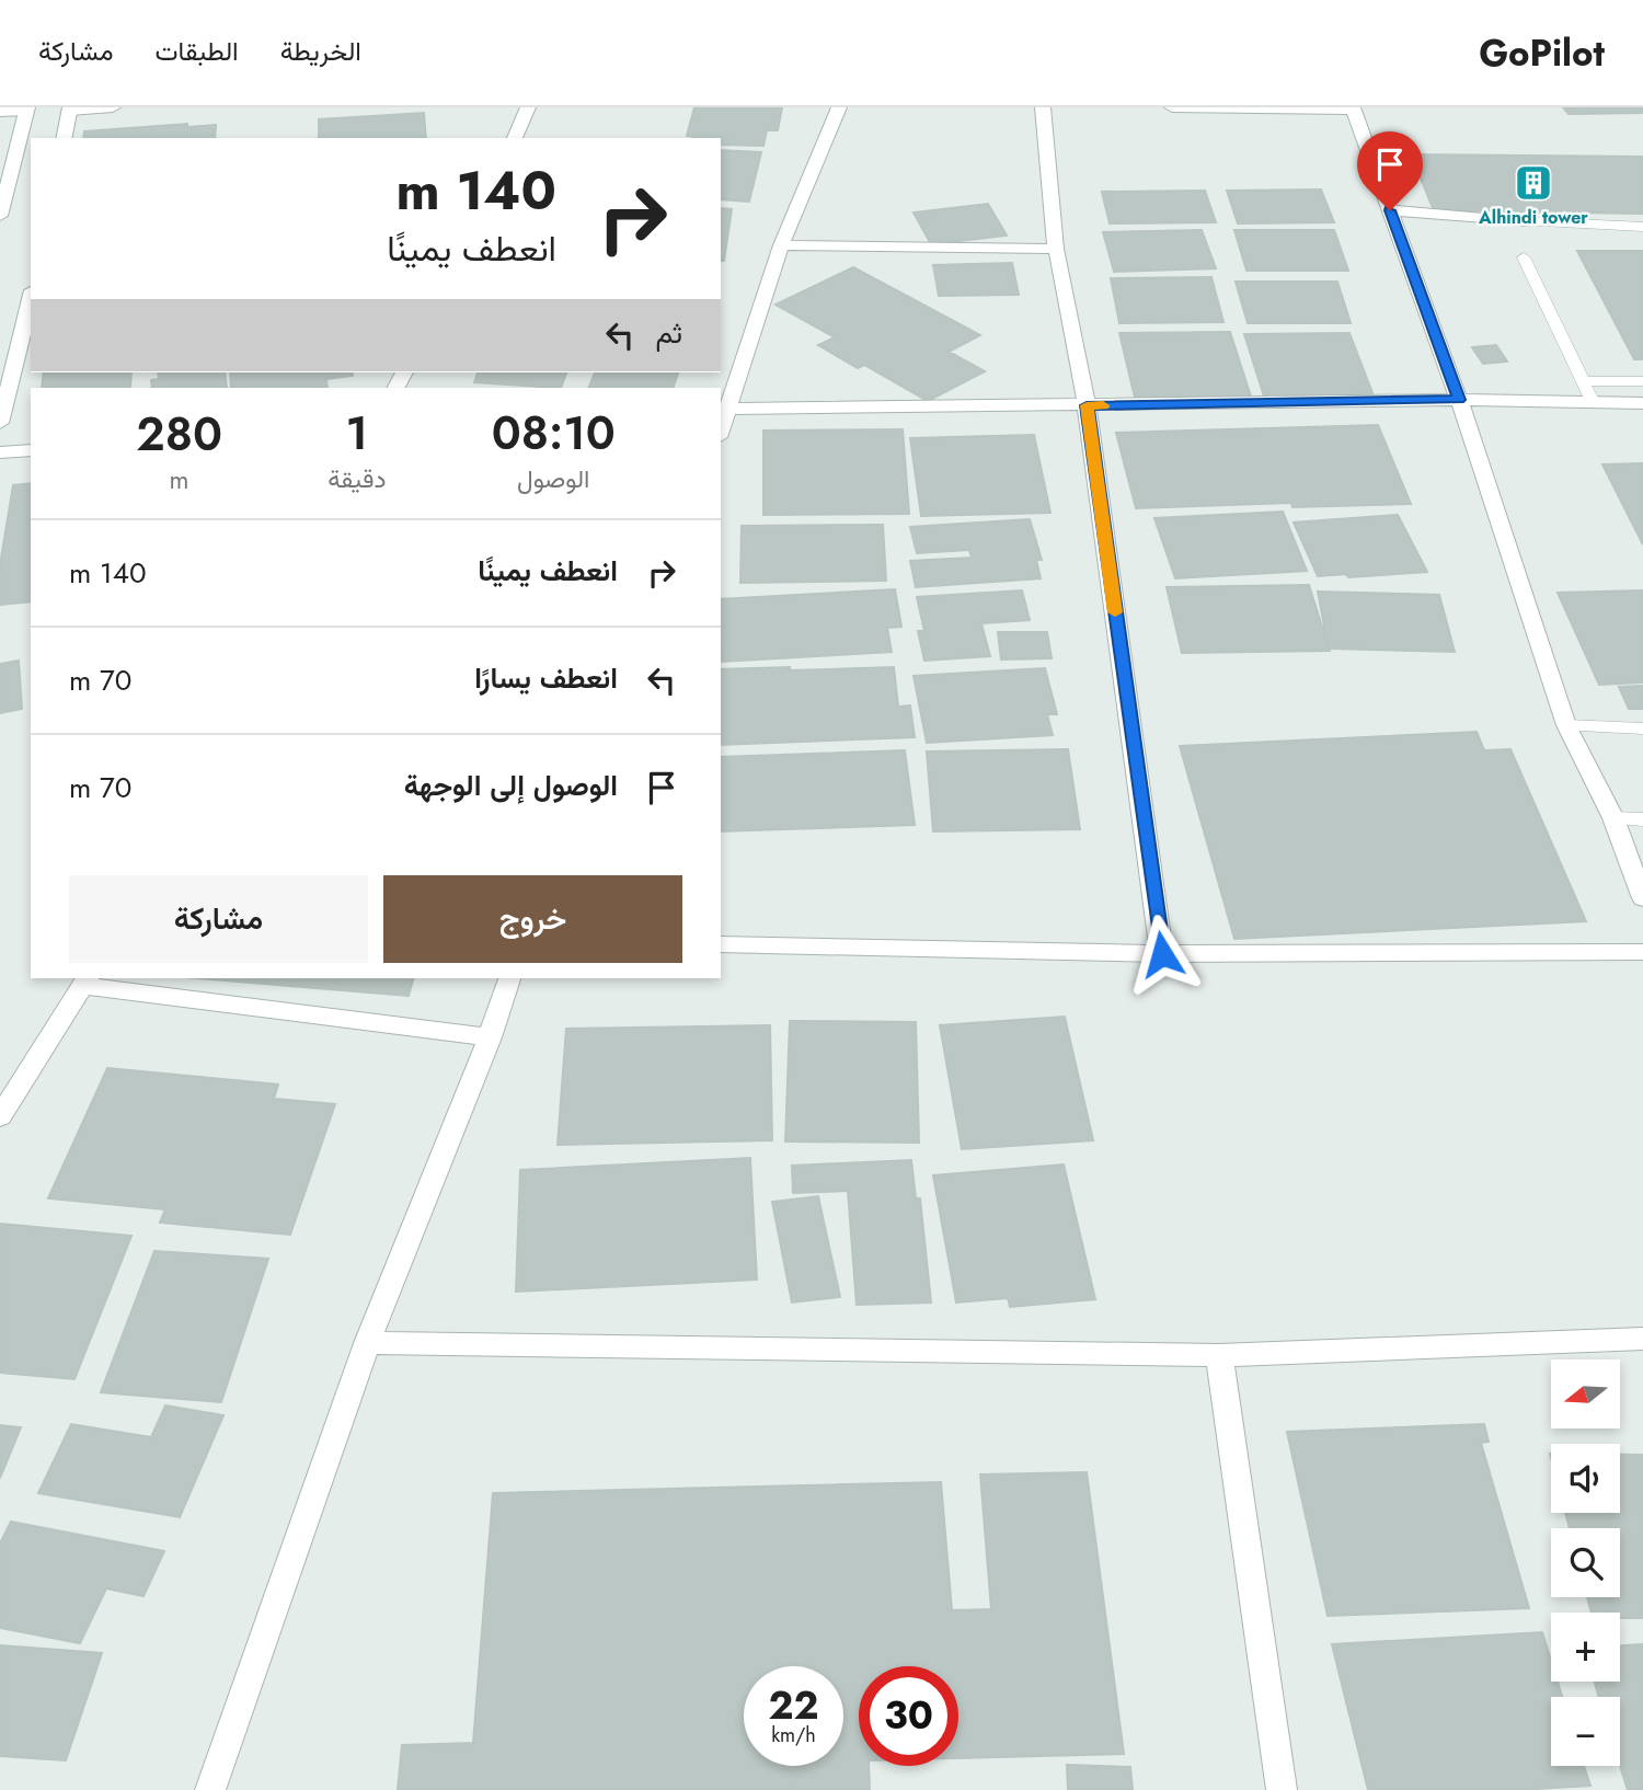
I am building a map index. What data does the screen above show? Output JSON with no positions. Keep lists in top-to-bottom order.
{
  "places": {
    "building": ["Alhindi tower"]
  },
  "north": "left",
  "page": {
    "header": "GoPilot",
    "nav": ["الخريطة", "الطبقات", "مشاركة"],
    "turn": ["140 m", "انعطف يمينًا"],
    "then": "ثم",
    "eta": [
      "08:10",
      "الوصول",
      "1",
      "دقيقة",
      "280",
      "m"
    ],
    "list": [
      {
        "name": "انعطف يمينًا",
        "value": "140 m"
      },
      {
        "name": "انعطف يسارًا",
        "value": "70 m"
      },
      {
        "name": "الوصول إلى الوجهة",
        "value": "70 m"
      }
    ],
    "buttons": ["خروج", "مشاركة"],
    "map_buttons": ["+", "−"],
    "speed": "22 km/h",
    "limit": "30"
  }
}
